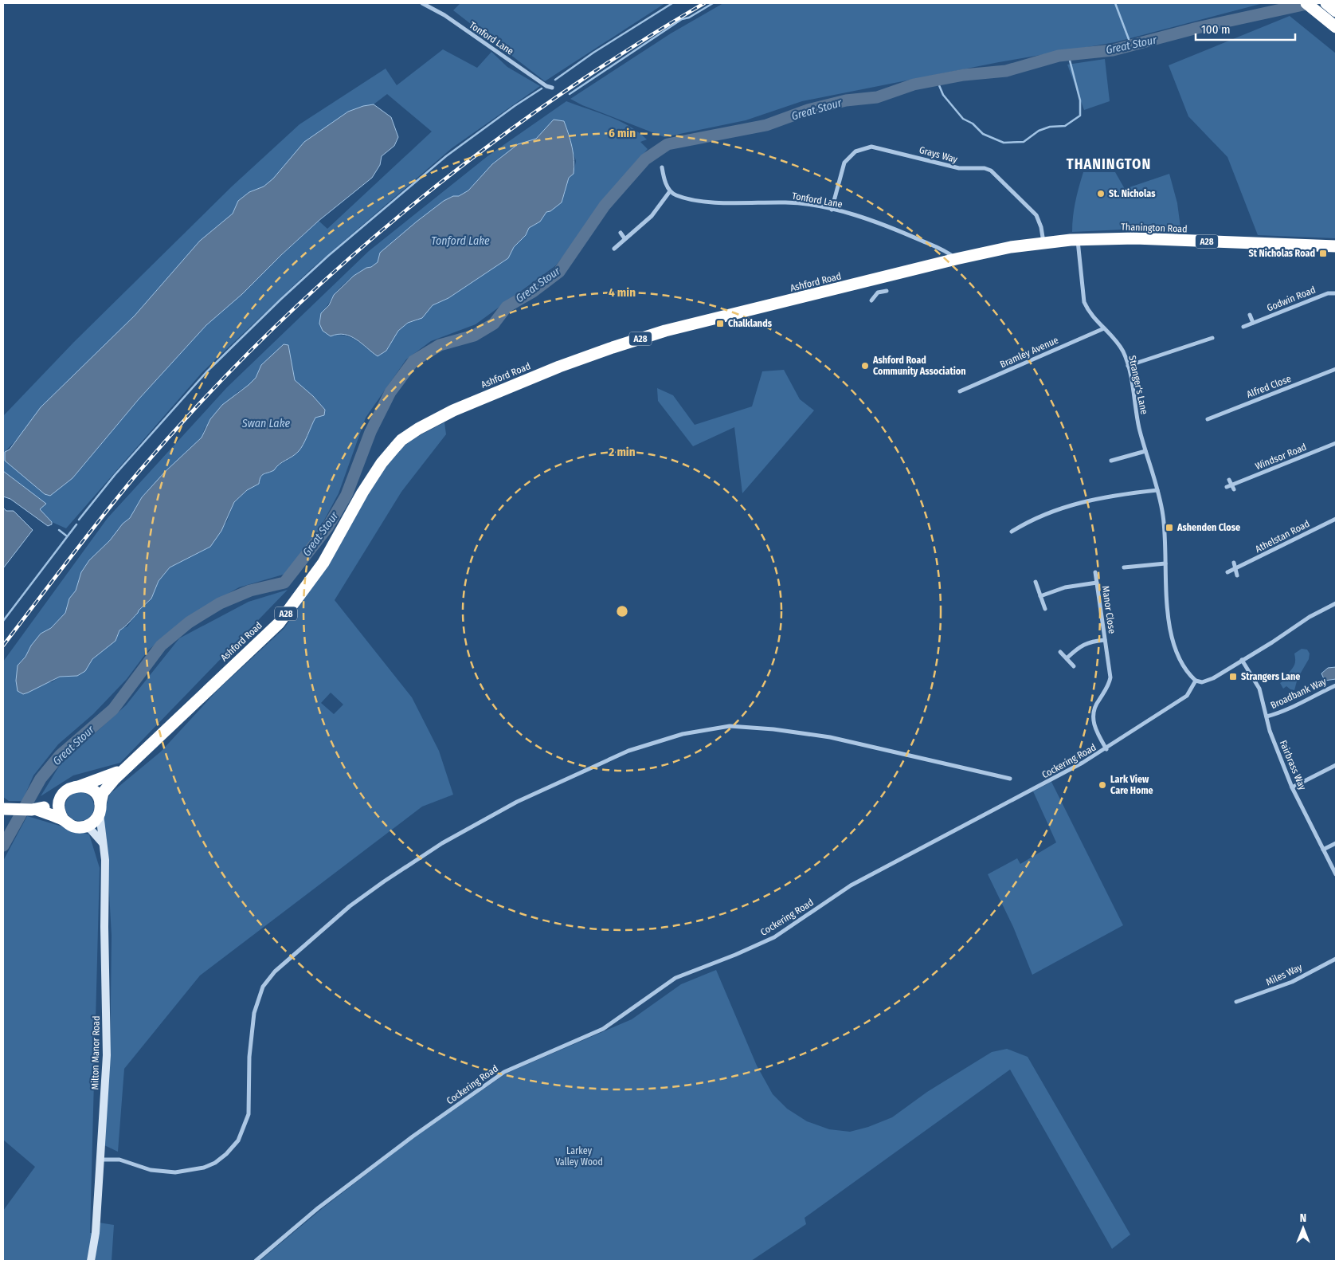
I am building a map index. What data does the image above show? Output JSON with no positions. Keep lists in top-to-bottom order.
{
  "streets": {
    "highway": ["Thanington Road", "A28", "Ashford Road"],
    "street": [
      "Tonford Lane",
      "Grays Way",
      "Godwin Road",
      "Bramley Avenue",
      "Stranger's Lane",
      "Alfred Close",
      "Windsor Road",
      "Athelstan Road",
      "Manor Close",
      "Broadbank Way",
      "Cockering Road",
      "Fairbrass Way",
      "Miles Way",
      "Milton Manor Road"
    ]
  },
  "crossings": [
    ["Tonford Lane", "Grays Way"],
    ["Tonford Lane", "Ashford Road"],
    ["Grays Way", "Thanington Road"],
    ["Grays Way", "Ashford Road"],
    ["Thanington Road", "Ashford Road"],
    ["Thanington Road", "Stranger's Lane"],
    ["Ashford Road", "Milton Manor Road"],
    ["Bramley Avenue", "Stranger's Lane"],
    ["Stranger's Lane", "Cockering Road"],
    ["Manor Close", "Cockering Road"],
    ["Broadbank Way", "Fairbrass Way"]
  ],
  "districts": ["THANINGTON"],
  "water": ["Great Stour", "Tonford Lake", "Swan Lake"],
  "parks": ["Larkey Valley Wood"],
  "places": {
    "other": ["St. Nicholas", "Ashford Road Community Association", "Lark View Care Home"],
    "transit": [
      "St Nicholas Road",
      "Chalklands",
      "Ashenden Close",
      "Strangers Lane"
    ]
  },
  "scale_bar": "100 m",
  "north": "top",
  "rings": ["6 min", "4 min", "2 min"]
}
